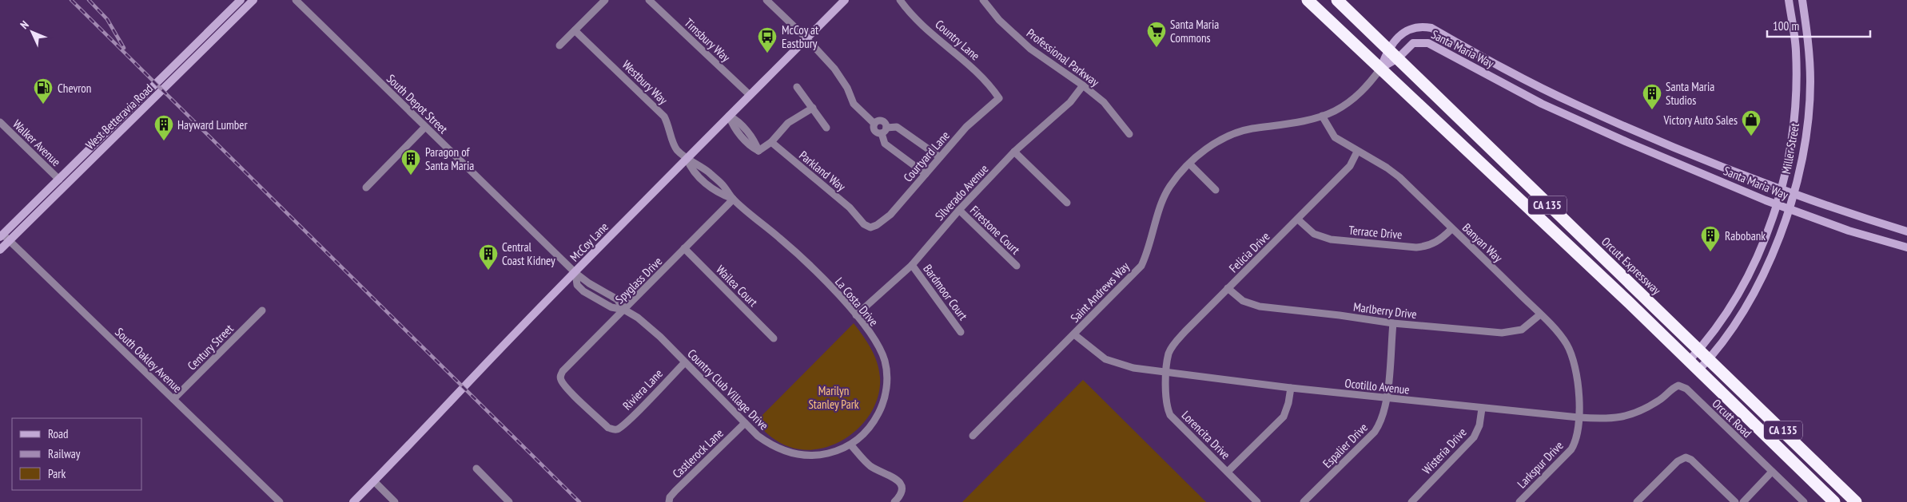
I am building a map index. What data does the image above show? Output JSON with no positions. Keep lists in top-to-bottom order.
{
  "streets": {
    "highway": ["CA 135", "Orcutt Expressway"],
    "main road": [
      "Santa Maria Way",
      "West Betteravia Road",
      "Miller Street",
      "McCoy Lane"
    ],
    "street": [
      "Timsbury Way",
      "Country Lane",
      "Professional Parkway",
      "Westbury Way",
      "South Depot Street",
      "Walker Avenue",
      "Courtyard Lane",
      "Parkland Way",
      "Silverado Avenue",
      "Firestone Court",
      "Terrace Drive",
      "Banyan Way",
      "Felicia Drive",
      "Spyglass Drive",
      "Wailea Court",
      "Bardmoor Court",
      "Saint Andrews Way",
      "La Costa Drive",
      "Marlberry Drive",
      "Century Street",
      "South Oakley Avenue",
      "Ocotillo Avenue",
      "Riviera Lane",
      "Country Club Village Drive",
      "Orcutt Road",
      "Lorencita Drive",
      "Espalier Drive",
      "Wisteria Drive",
      "Castlerock Lane",
      "Larkspur Drive"
    ]
  },
  "crossings": [
    ["Timsbury Way", "McCoy Lane"],
    ["Country Lane", "Courtyard Lane"],
    ["Santa Maria Way", "Miller Street"],
    ["Santa Maria Way", "CA 135"],
    ["Santa Maria Way", "Orcutt Expressway"],
    ["Santa Maria Way", "Saint Andrews Way"],
    ["Professional Parkway", "Silverado Avenue"],
    ["Westbury Way", "McCoy Lane"],
    ["Westbury Way", "La Costa Drive"],
    ["South Depot Street", "McCoy Lane"],
    ["South Depot Street", "Country Club Village Drive"],
    ["West Betteravia Road", "Walker Avenue"],
    ["West Betteravia Road", "South Oakley Avenue"],
    ["Miller Street", "CA 135"],
    ["Miller Street", "Orcutt Expressway"],
    ["Courtyard Lane", "Parkland Way"],
    ["Silverado Avenue", "Firestone Court"],
    ["Silverado Avenue", "Bardmoor Court"],
    ["Silverado Avenue", "La Costa Drive"],
    ["CA 135", "Orcutt Expressway"],
    ["CA 135", "Saint Andrews Way"],
    ["Terrace Drive", "Banyan Way"],
    ["Terrace Drive", "Felicia Drive"],
    ["McCoy Lane", "La Costa Drive"],
    ["McCoy Lane", "Country Club Village Drive"],
    ["Banyan Way", "Felicia Drive"],
    ["Banyan Way", "Saint Andrews Way"],
    ["Banyan Way", "Marlberry Drive"],
    ["Banyan Way", "Ocotillo Avenue"],
    ["Banyan Way", "Larkspur Drive"],
    ["Felicia Drive", "Marlberry Drive"],
    ["Felicia Drive", "Ocotillo Avenue"],
    ["Felicia Drive", "Lorencita Drive"],
    ["Spyglass Drive", "Wailea Court"],
    ["Spyglass Drive", "La Costa Drive"],
    ["Spyglass Drive", "Riviera Lane"],
    ["Spyglass Drive", "Country Club Village Drive"],
    ["Saint Andrews Way", "Ocotillo Avenue"],
    ["La Costa Drive", "Country Club Village Drive"],
    ["Marlberry Drive", "Espalier Drive"],
    ["Century Street", "South Oakley Avenue"],
    ["Ocotillo Avenue", "Orcutt Road"],
    ["Ocotillo Avenue", "Lorencita Drive"],
    ["Ocotillo Avenue", "Espalier Drive"],
    ["Ocotillo Avenue", "Wisteria Drive"],
    ["Ocotillo Avenue", "Larkspur Drive"],
    ["Riviera Lane", "Country Club Village Drive"],
    ["Country Club Village Drive", "Castlerock Lane"]
  ],
  "parks": ["Marilyn Stanley Park"],
  "places": {
    "supermarket": ["Santa Maria Commons"],
    "bus stop": ["McCoy at Eastbury"],
    "fuel station": ["Chevron"],
    "building": [
      "Santa Maria Studios",
      "Hayward Lumber",
      "Paragon of Santa Maria",
      "Rabobank",
      "Central Coast Kidney"
    ],
    "shop": ["Victory Auto Sales"]
  },
  "legend": ["Road", "Railway", "Park"],
  "scale_bar": "100 m",
  "north": "top left"
}
